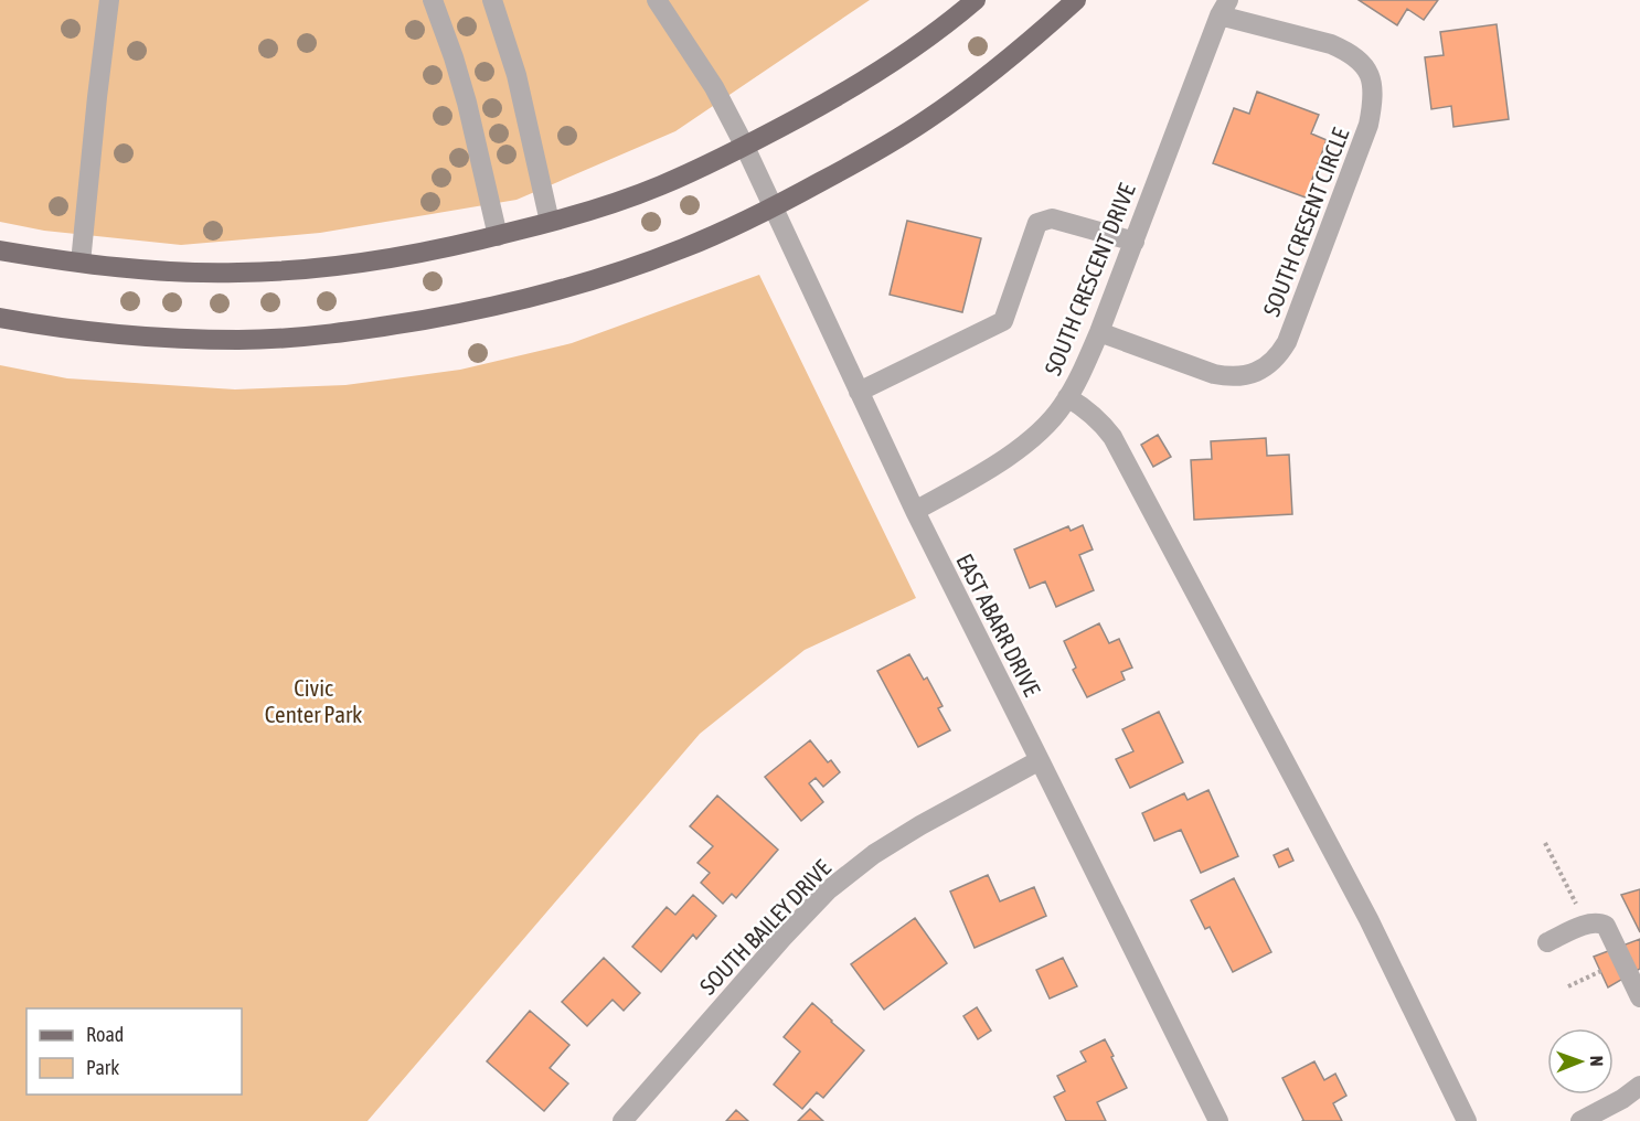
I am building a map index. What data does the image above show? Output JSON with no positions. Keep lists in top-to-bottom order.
{
  "streets": {
    "street": [
      "SOUTH CRESENT CIRCLE",
      "SOUTH CRESCENT DRIVE",
      "EAST ABARR DRIVE",
      "SOUTH BAILEY DRIVE"
    ]
  },
  "crossings": [
    ["SOUTH CRESENT CIRCLE", "SOUTH CRESCENT DRIVE"],
    ["SOUTH CRESCENT DRIVE", "EAST ABARR DRIVE"],
    ["EAST ABARR DRIVE", "SOUTH BAILEY DRIVE"]
  ],
  "parks": ["Civic Center Park"],
  "legend": ["Road", "Park"],
  "north": "right"
}
